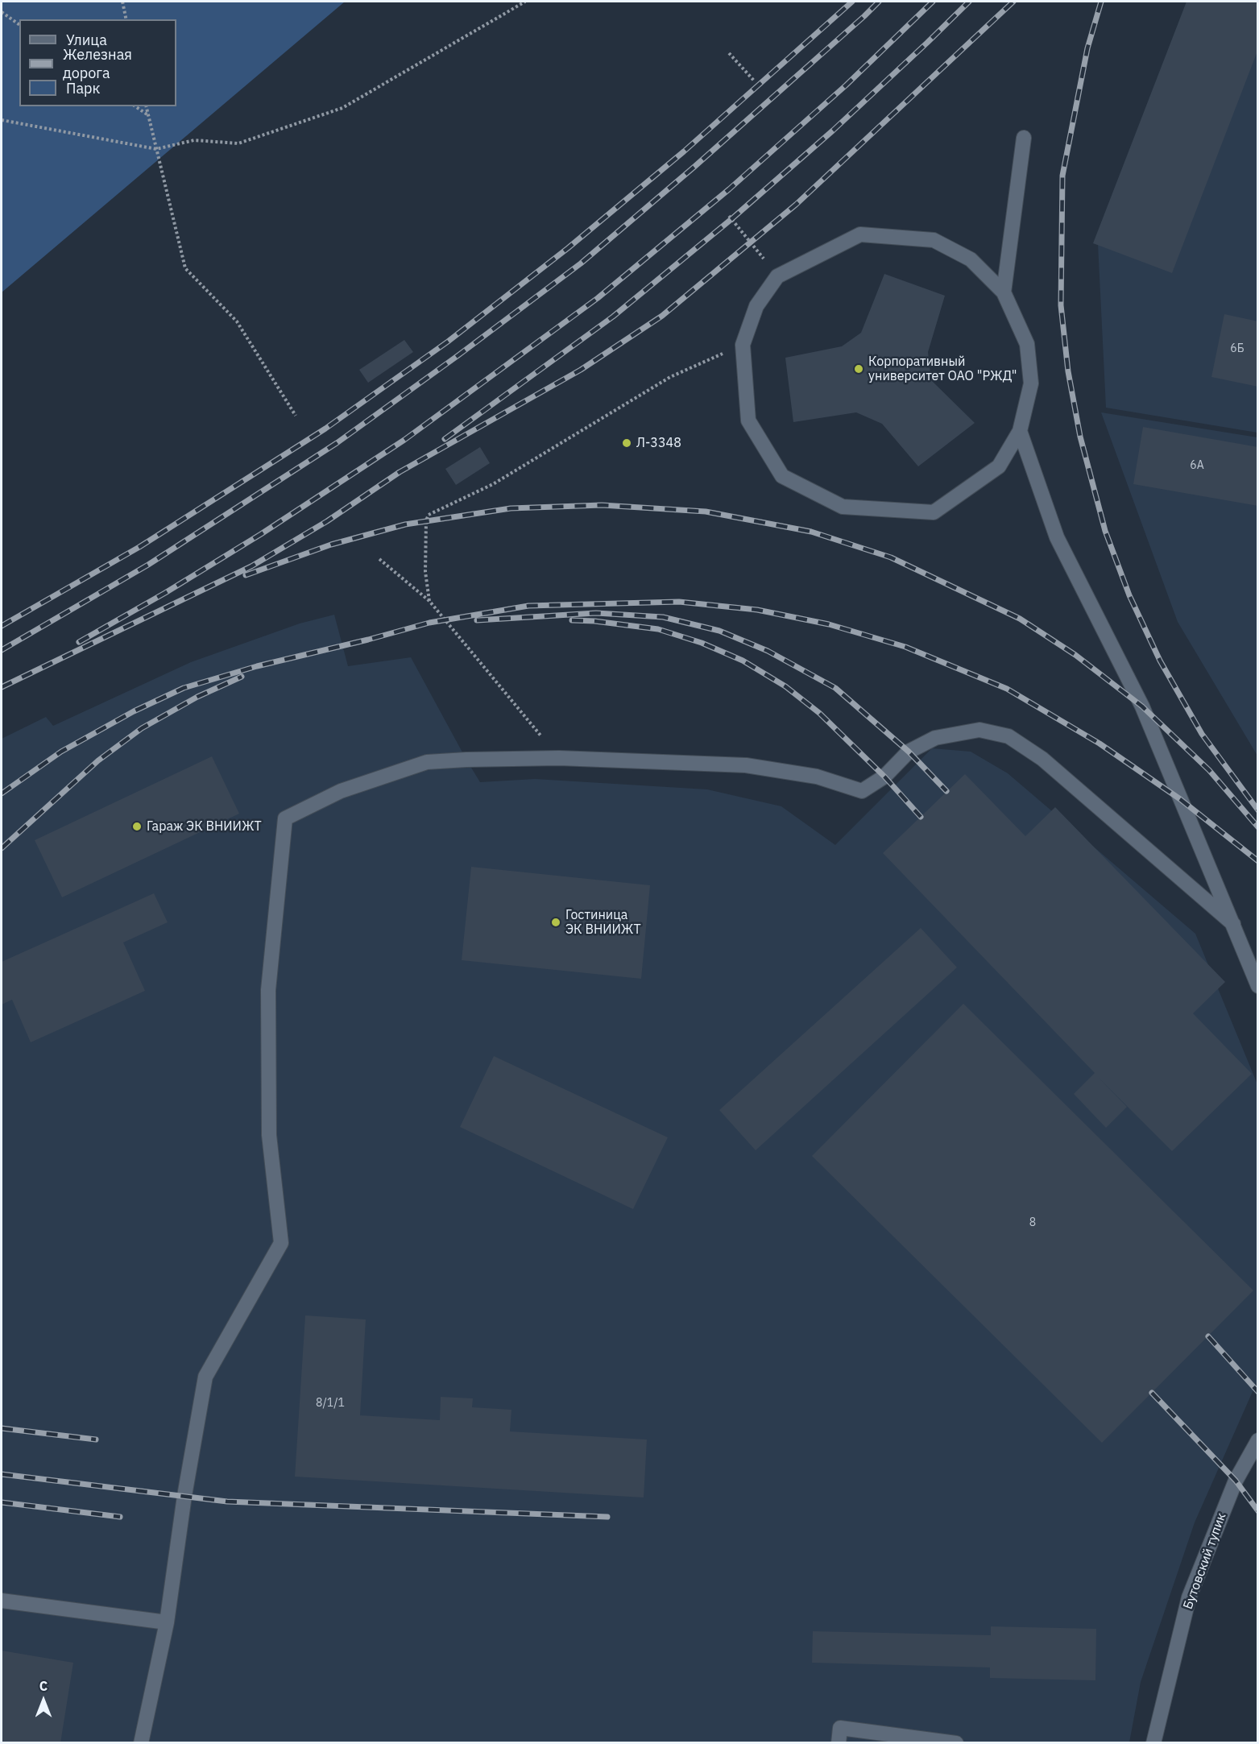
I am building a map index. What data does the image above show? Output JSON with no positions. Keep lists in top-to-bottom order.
{
  "streets": {
    "street": ["Бутовский тупик"]
  },
  "places": [
    "Корпоративный университет ОАО \"РЖД\"",
    "Л-3348",
    "Гараж ЭК ВНИИЖТ",
    "Гостиница ЭК ВНИИЖТ"
  ],
  "house_numbers": [
    "6Б",
    "6А",
    "8",
    "8/1/1"
  ],
  "legend": ["Улица", "Железная дорога", "Парк"],
  "north": "top"
}
